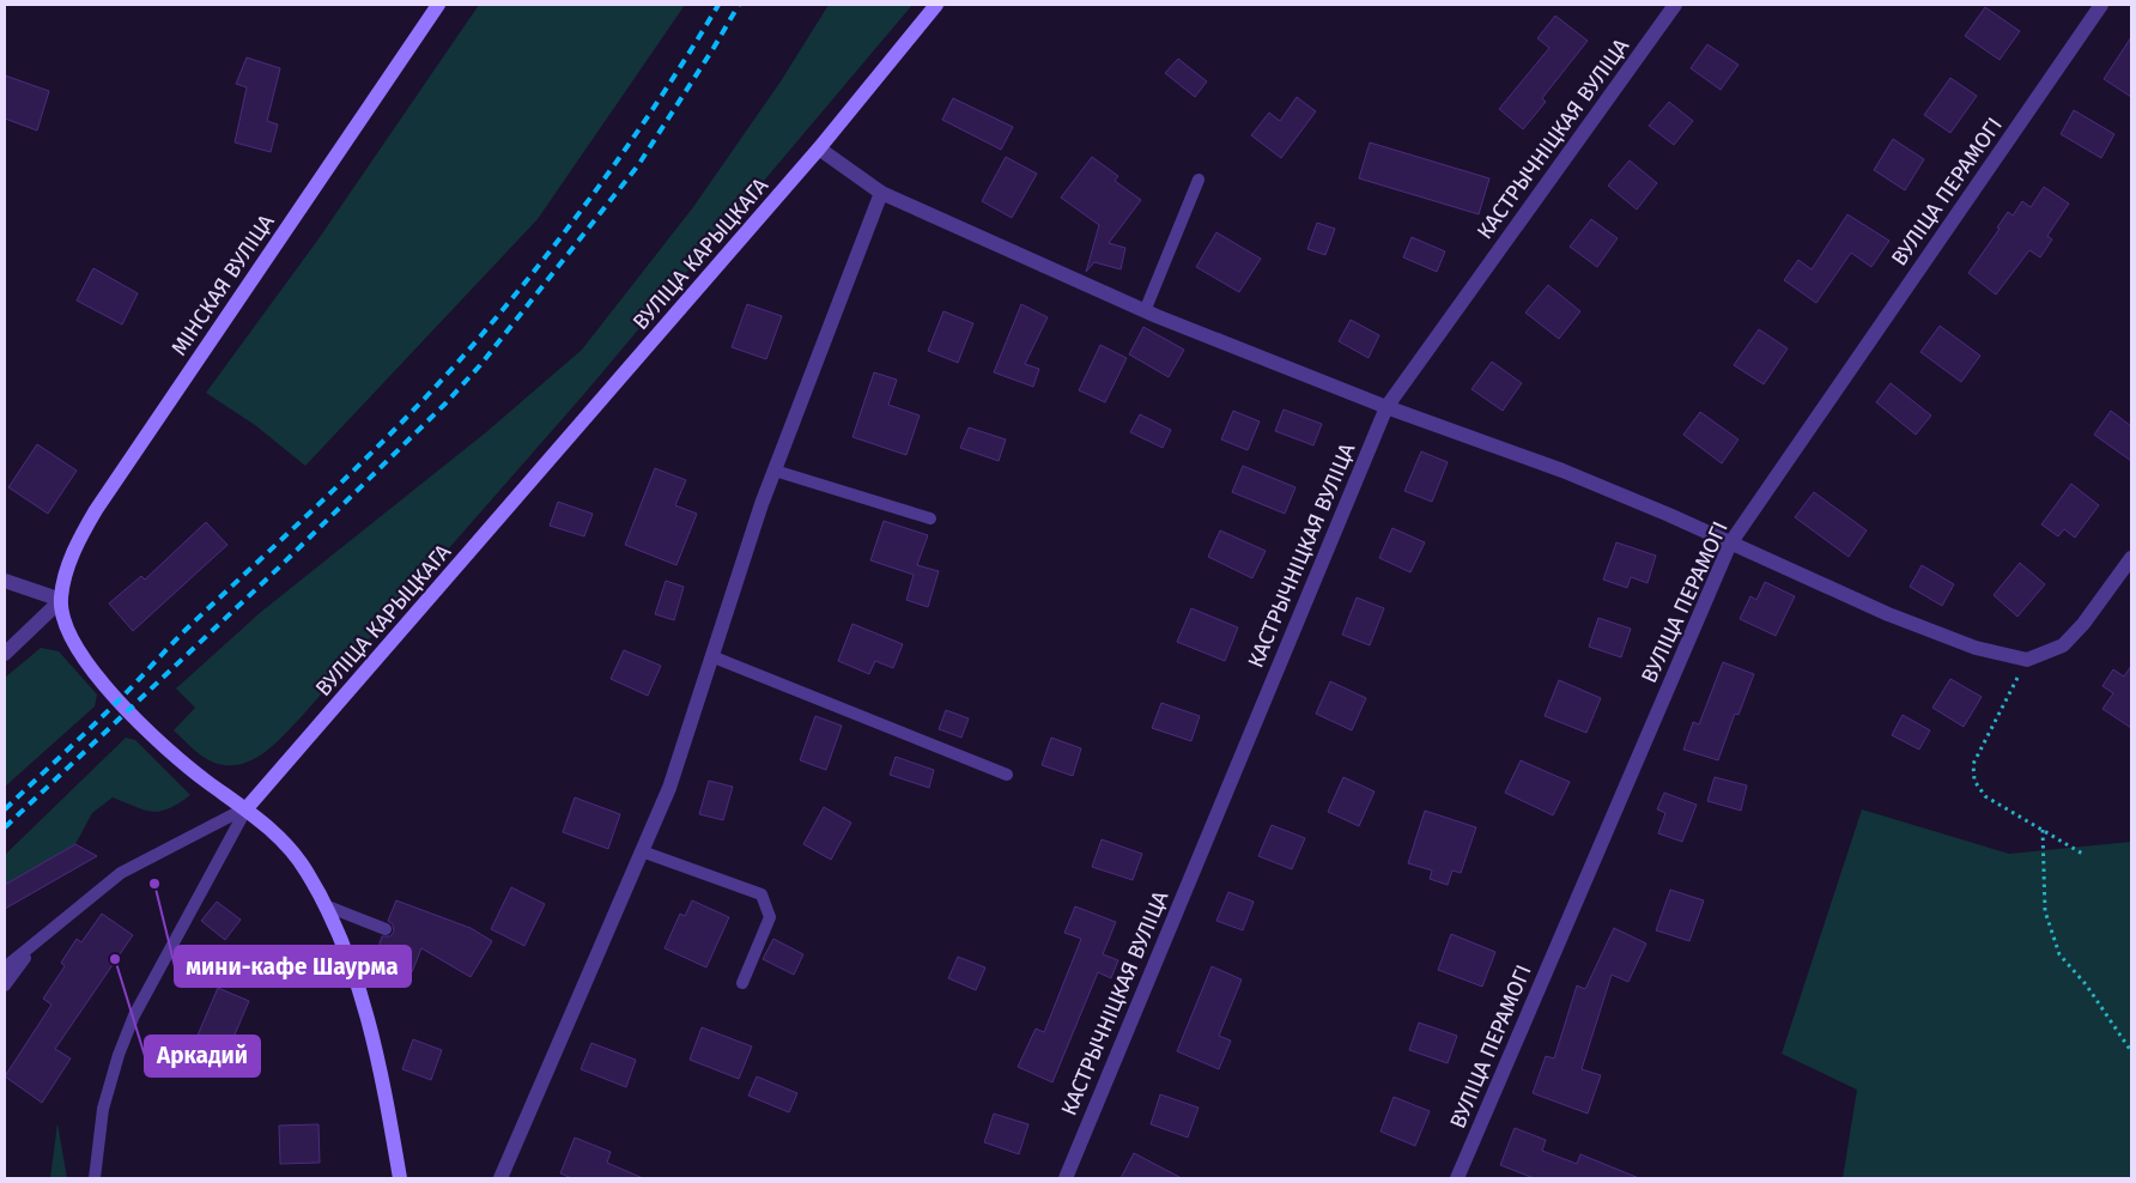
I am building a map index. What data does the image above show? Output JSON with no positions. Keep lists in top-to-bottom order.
{
  "streets": {
    "street": [
      "КАСТРЫЧНІЦКАЯ ВУЛІЦА",
      "ВУЛІЦА ПЕРАМОГІ",
      "ВУЛІЦА КАРЫЦКАГА",
      "МІНСКАЯ ВУЛІЦА"
    ]
  },
  "places": ["мини-кафе Шаурма", "Аркадий"]
}
